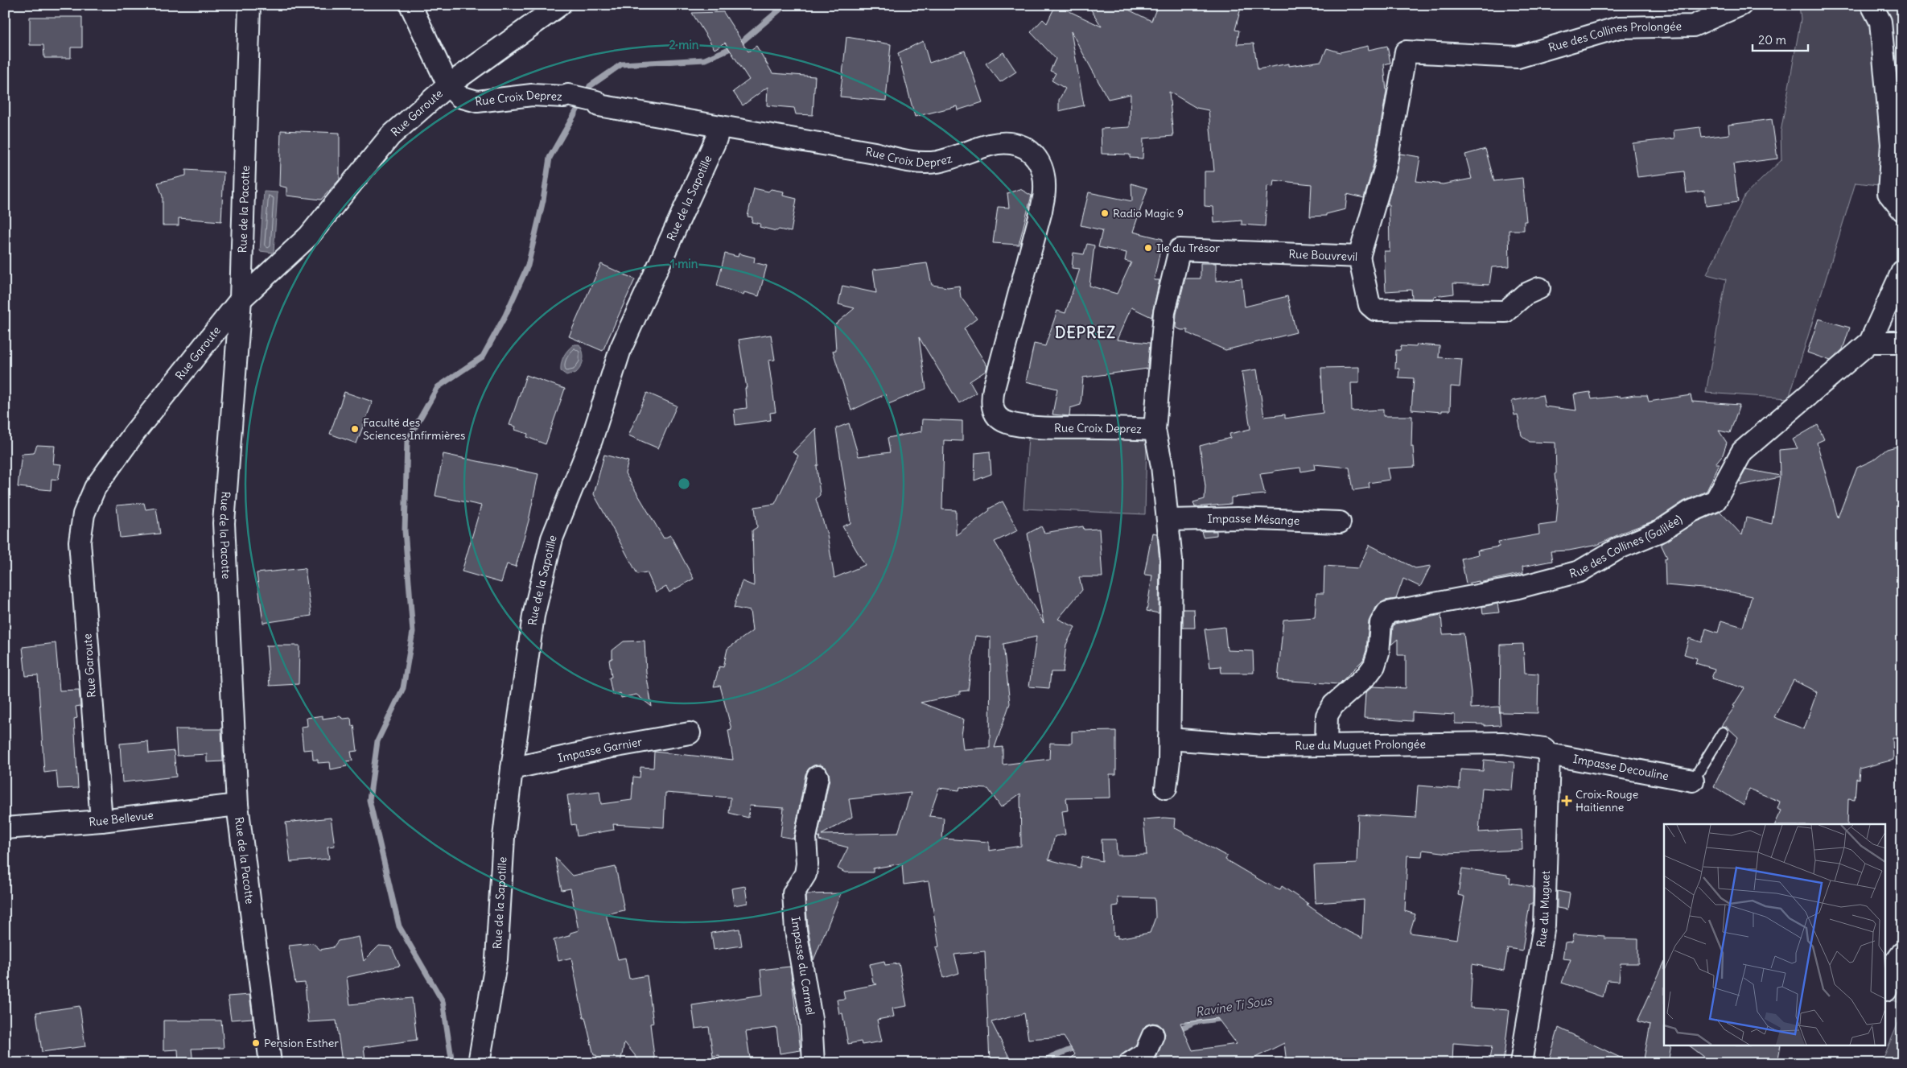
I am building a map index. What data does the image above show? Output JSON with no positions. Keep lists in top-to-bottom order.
{
  "streets": {
    "street": [
      "Rue des Collines Prolongée",
      "Rue Croix Deprez",
      "Rue Garoute",
      "Rue de la Sapotille",
      "Rue de la Pacotte",
      "Rue Bouvrevil",
      "Impasse Mésange",
      "Rue des Collines (Galilée)",
      "Rue du Muguet Prolongée",
      "Impasse Garnier",
      "Impasse Decouline",
      "Rue Bellevue",
      "Rue du Muguet",
      "Impasse du Carmel"
    ]
  },
  "crossings": [
    ["Rue des Collines Prolongée", "Rue Bouvrevil"],
    ["Rue Croix Deprez", "Rue Garoute"],
    ["Rue Croix Deprez", "Rue de la Sapotille"],
    ["Rue Croix Deprez", "Rue Bouvrevil"],
    ["Rue Garoute", "Rue de la Pacotte"],
    ["Rue Garoute", "Rue Bellevue"],
    ["Rue de la Sapotille", "Impasse Garnier"],
    ["Rue de la Pacotte", "Rue Bellevue"],
    ["Rue des Collines (Galilée)", "Rue du Muguet Prolongée"],
    ["Rue du Muguet Prolongée", "Impasse Decouline"],
    ["Rue du Muguet Prolongée", "Rue du Muguet"],
    ["Impasse Decouline", "Rue du Muguet"]
  ],
  "districts": ["DEPREZ"],
  "water": ["Ravine Ti Sous"],
  "places": {
    "other": [
      "Radio Magic 9",
      "Ile du Trésor",
      "Faculté des Sciences Infirmières",
      "Pension Esther"
    ],
    "health": ["Croix-Rouge Haitienne"]
  },
  "scale_bar": "20 m",
  "rings": ["2 min", "1 min"]
}
